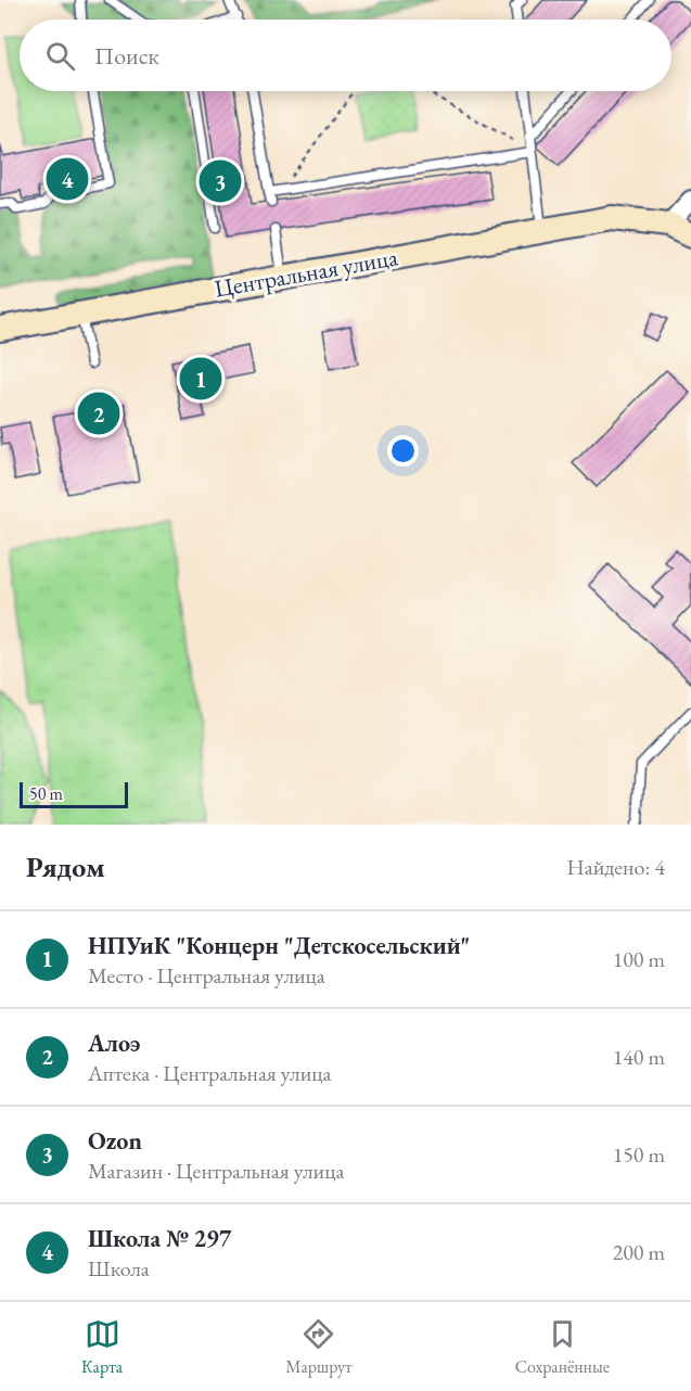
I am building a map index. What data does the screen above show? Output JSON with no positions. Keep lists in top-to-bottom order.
{
  "streets": {
    "street": ["Центральная улица"]
  },
  "scale_bar": "50 m",
  "page": {
    "search": "Поиск",
    "pins": [
      "4",
      "3",
      "1",
      "2"
    ],
    "scale": "50 m",
    "heading": ["Рядом", "Найдено: 4"],
    "list": [
      {
        "mark": "1",
        "name": "НПУиК \"Концерн \"Детскосельский\"",
        "note": "Место · Центральная улица",
        "value": "100 m"
      },
      {
        "mark": "2",
        "name": "Алоэ",
        "note": "Аптека · Центральная улица",
        "value": "140 m"
      },
      {
        "mark": "3",
        "name": "Ozon",
        "note": "Магазин · Центральная улица",
        "value": "150 m"
      },
      {
        "mark": "4",
        "name": "Школа № 297",
        "note": "Школа",
        "value": "200 m"
      }
    ],
    "nav": ["Карта", "Маршрут", "Сохранённые"]
  }
}
